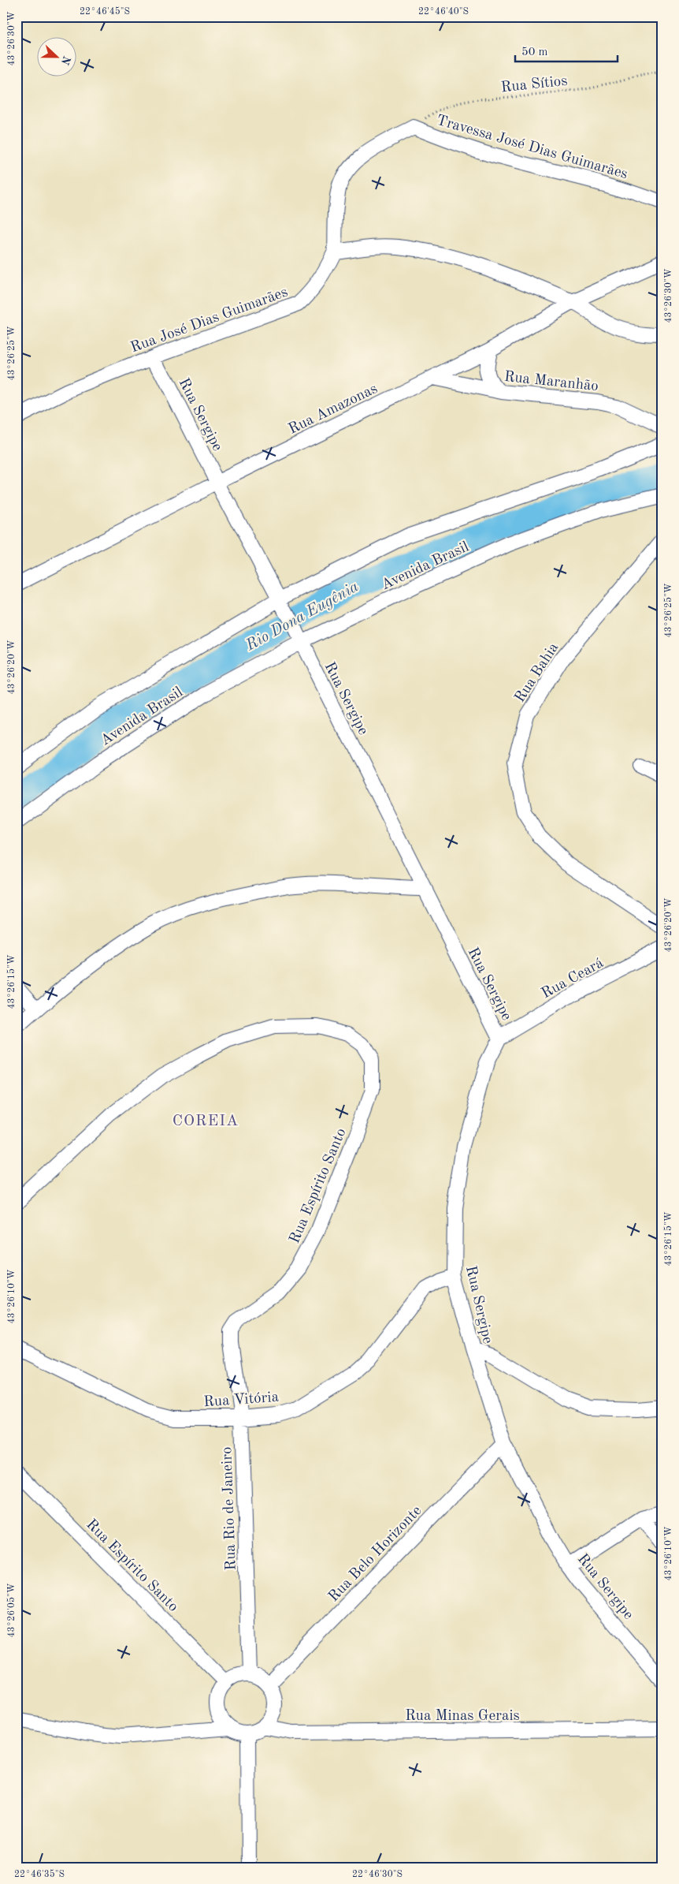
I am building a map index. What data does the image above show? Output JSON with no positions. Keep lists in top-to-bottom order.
{
  "streets": {
    "street": [
      "Travessa José Dias Guimarães",
      "Rua José Dias Guimarães",
      "Rua Maranhão",
      "Rua Amazonas",
      "Rua Sergipe",
      "Avenida Brasil",
      "Rua Bahia",
      "Rua Ceará",
      "Rua Espírito Santo",
      "Rua Vitória",
      "Rua Rio de Janeiro",
      "Rua Belo Horizonte",
      "Rua Minas Gerais"
    ],
    "path": ["Rua Sítios"]
  },
  "crossings": [
    ["Rua Sítios", "Travessa José Dias Guimarães"],
    ["Travessa José Dias Guimarães", "Rua José Dias Guimarães"],
    ["Rua José Dias Guimarães", "Rua Sergipe"],
    ["Rua Maranhão", "Rua Amazonas"],
    ["Rua Amazonas", "Rua Sergipe"],
    ["Rua Sergipe", "Avenida Brasil"],
    ["Rua Sergipe", "Rua Ceará"],
    ["Rua Sergipe", "Rua Vitória"],
    ["Rua Sergipe", "Rua Belo Horizonte"],
    ["Rua Espírito Santo", "Rua Rio de Janeiro"],
    ["Rua Espírito Santo", "Rua Belo Horizonte"],
    ["Rua Espírito Santo", "Rua Minas Gerais"],
    ["Rua Vitória", "Rua Rio de Janeiro"],
    ["Rua Rio de Janeiro", "Rua Belo Horizonte"],
    ["Rua Rio de Janeiro", "Rua Minas Gerais"],
    ["Rua Belo Horizonte", "Rua Minas Gerais"]
  ],
  "districts": ["COREIA"],
  "water": ["Rio Dona Eugênia"],
  "scale_bar": "50 m",
  "north": "right",
  "coordinates": [
    "22°46'45\"S",
    "22°46'40\"S",
    "43°26'30\"W",
    "43°26'25\"W",
    "43°26'20\"W",
    "43°26'15\"W",
    "43°26'10\"W",
    "43°26'05\"W",
    "22°46'35\"S",
    "22°46'30\"S"
  ]
}
